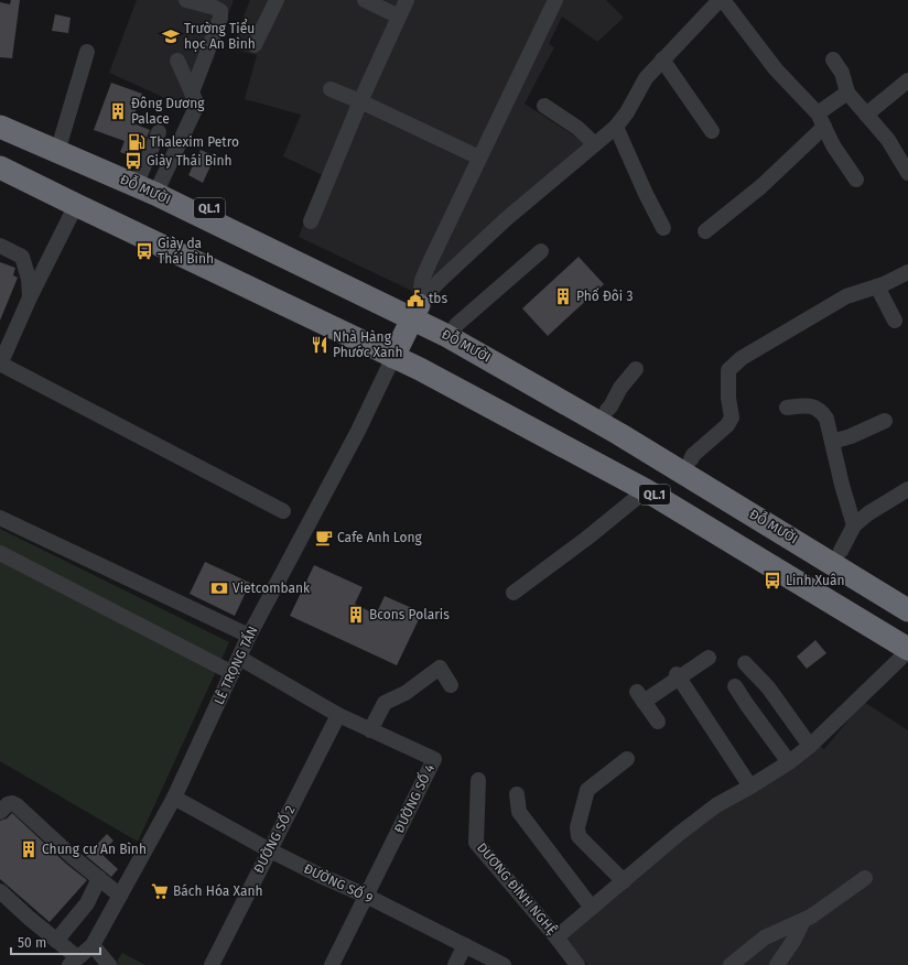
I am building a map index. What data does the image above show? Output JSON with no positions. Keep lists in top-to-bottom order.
{
  "streets": {
    "highway": ["ĐỖ MƯỜI", "QL.1"],
    "street": [
      "LÊ TRỌNG TẤN",
      "ĐƯỜNG SỐ 4",
      "ĐƯỜNG SỐ 2",
      "ĐƯỜNG SỐ 9",
      "DƯƠNG ĐÌNH NGHỆ"
    ]
  },
  "crossings": [
    ["ĐỖ MƯỜI", "LÊ TRỌNG TẤN"],
    ["LÊ TRỌNG TẤN", "ĐƯỜNG SỐ 4"],
    ["LÊ TRỌNG TẤN", "ĐƯỜNG SỐ 9"],
    ["ĐƯỜNG SỐ 4", "ĐƯỜNG SỐ 2"],
    ["ĐƯỜNG SỐ 4", "ĐƯỜNG SỐ 9"],
    ["ĐƯỜNG SỐ 2", "ĐƯỜNG SỐ 9"]
  ],
  "places": {
    "school or university": ["Trường Tiểu học An Bình"],
    "building": [
      "Đông Dương Palace",
      "Phố Đôi 3",
      "Bcons Polaris",
      "Chung cư An Bình"
    ],
    "fuel station": ["Thalexim Petro"],
    "bus stop": ["Giày Thái Bình", "Giày da Thái Bình", "Linh Xuân"],
    "public building": ["tbs"],
    "restaurant": ["Nhà Hàng Phước Xanh"],
    "cafe": ["Cafe Anh Long"],
    "bank": ["Vietcombank"],
    "supermarket": ["Bách Hóa Xanh"]
  },
  "scale_bar": "50 m"
}
